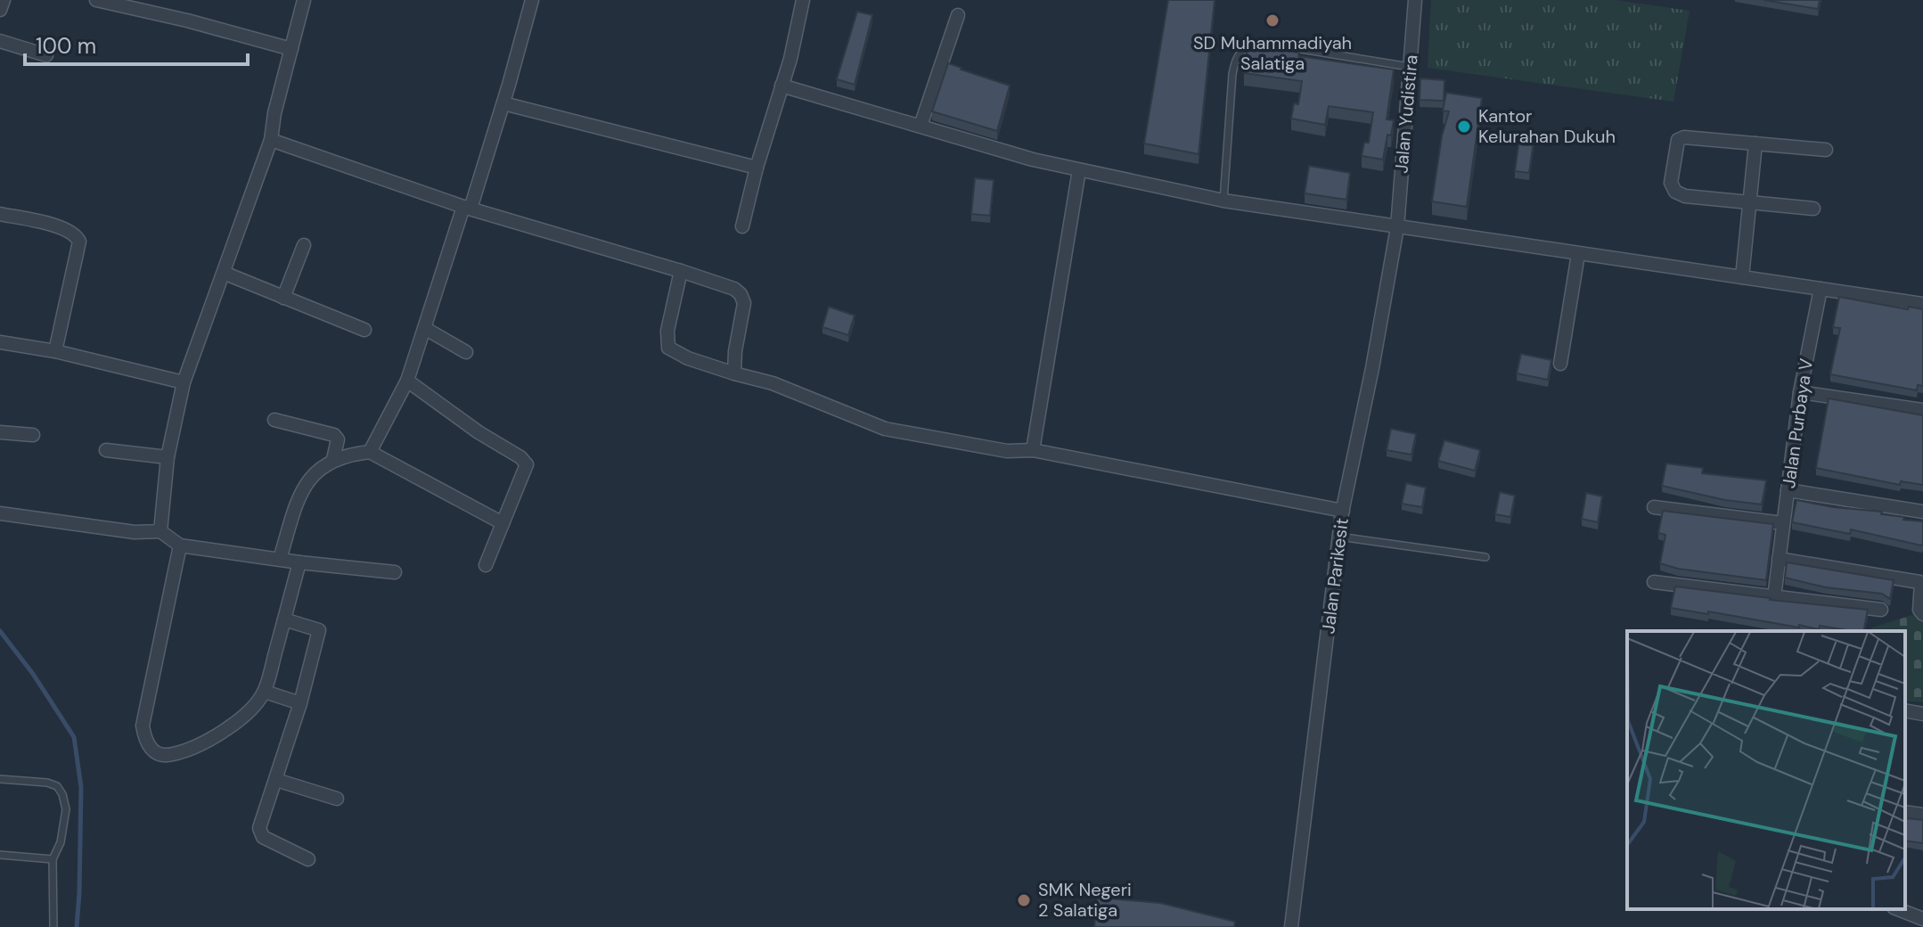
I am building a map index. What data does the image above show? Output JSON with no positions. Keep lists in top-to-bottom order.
{
  "streets": {
    "street": ["Jalan Yudistira", "Jalan Purbaya V", "Jalan Parikesit"]
  },
  "crossings": [
    ["Jalan Yudistira", "Jalan Parikesit"]
  ],
  "places": ["SD Muhammadiyah Salatiga", "Kantor Kelurahan Dukuh", "SMK Negeri 2 Salatiga"],
  "scale_bar": "100 m"
}
